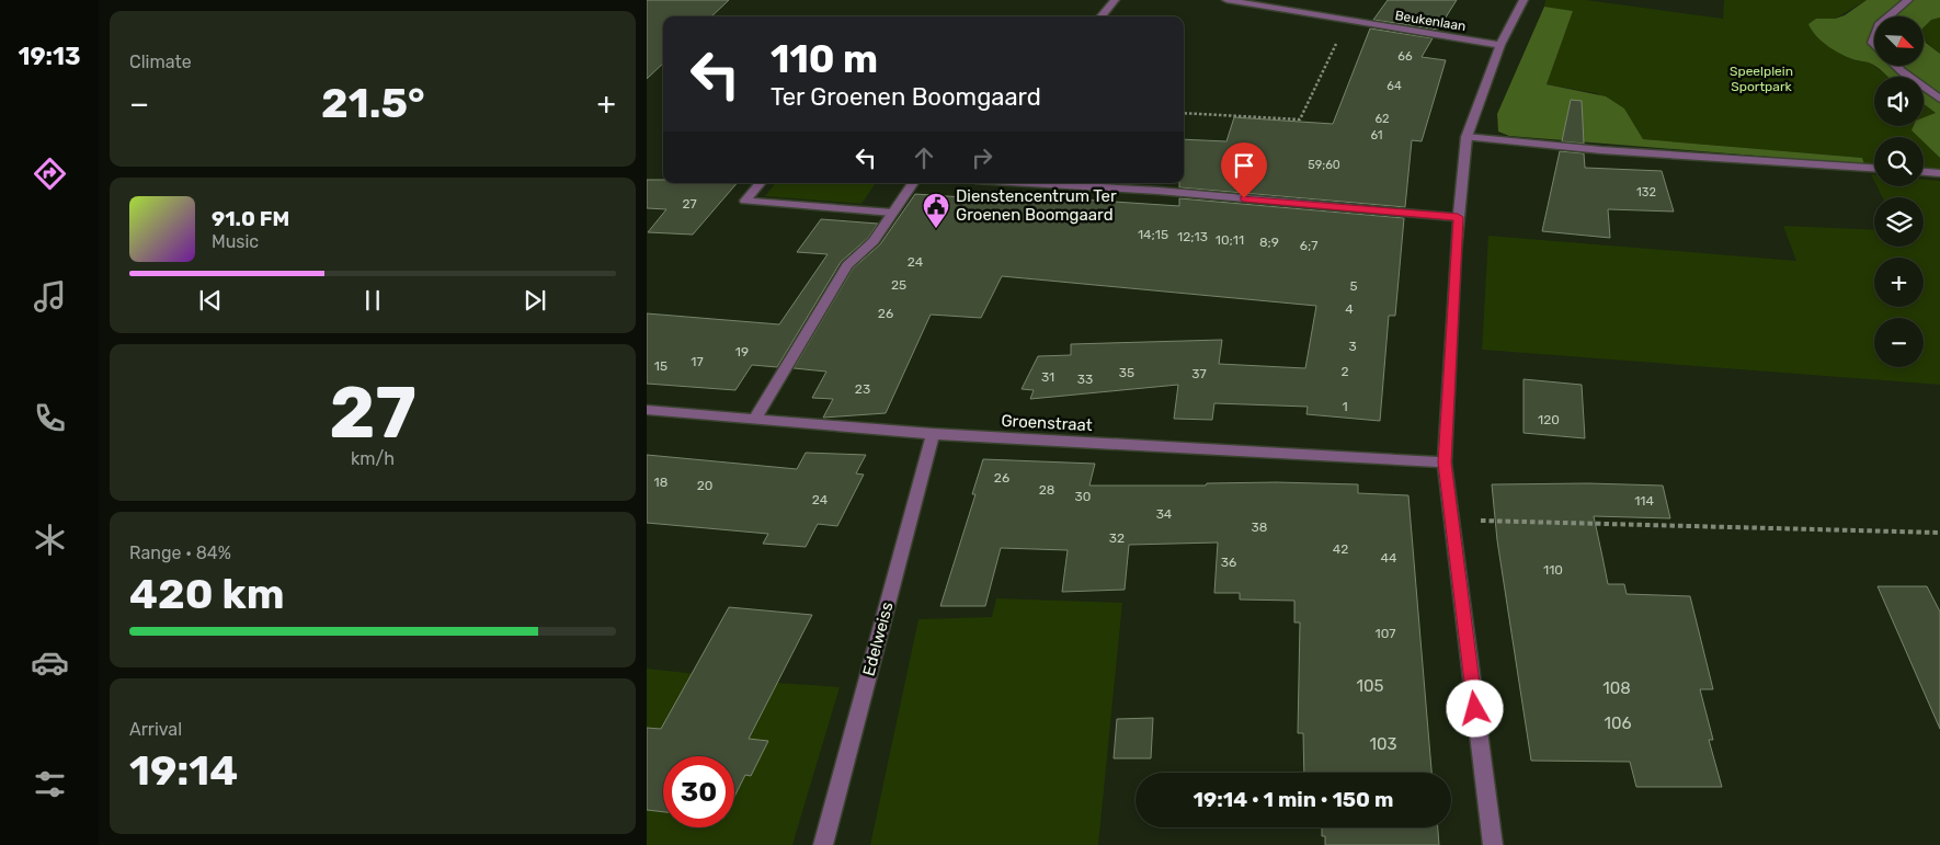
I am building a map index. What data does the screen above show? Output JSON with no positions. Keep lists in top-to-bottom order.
{
  "streets": {
    "street": ["Beukenlaan", "Groenstraat", "Edelweiss"]
  },
  "crossings": [
    ["Groenstraat", "Edelweiss"]
  ],
  "parks": ["Speelplein Sportpark"],
  "places": {
    "public building": ["Dienstencentrum Ter Groenen Boomgaard"]
  },
  "house_numbers": [
    "66",
    "64",
    "62",
    "61",
    "59;60",
    "132",
    "27",
    "14;15",
    "12;13",
    "10;11",
    "8;9",
    "6;7",
    "24",
    "25",
    "5",
    "4",
    "26",
    "3",
    "19",
    "17",
    "15",
    "2",
    "35",
    "37",
    "31",
    "33",
    "23",
    "1",
    "120",
    "26",
    "18",
    "20",
    "28",
    "30",
    "24",
    "114",
    "34",
    "38",
    "32",
    "42",
    "44",
    "36",
    "110",
    "107",
    "105",
    "108",
    "106",
    "103"
  ],
  "north": "bottom right",
  "page": {
    "tabs": "19:13",
    "tile": [
      "Climate",
      ["27", "km/h"],
      ["Range · 84%", "420 km"],
      ["Arrival", "19:14"]
    ],
    "map_buttons": ["+", "−"],
    "turn": ["110 m", "Ter Groenen Boomgaard"],
    "heat": ["−", "21.5°", "+"],
    "song": ["91.0 FM", "Music"],
    "limit": "30",
    "trip": "19:14 · 1 min · 150 m"
  }
}
